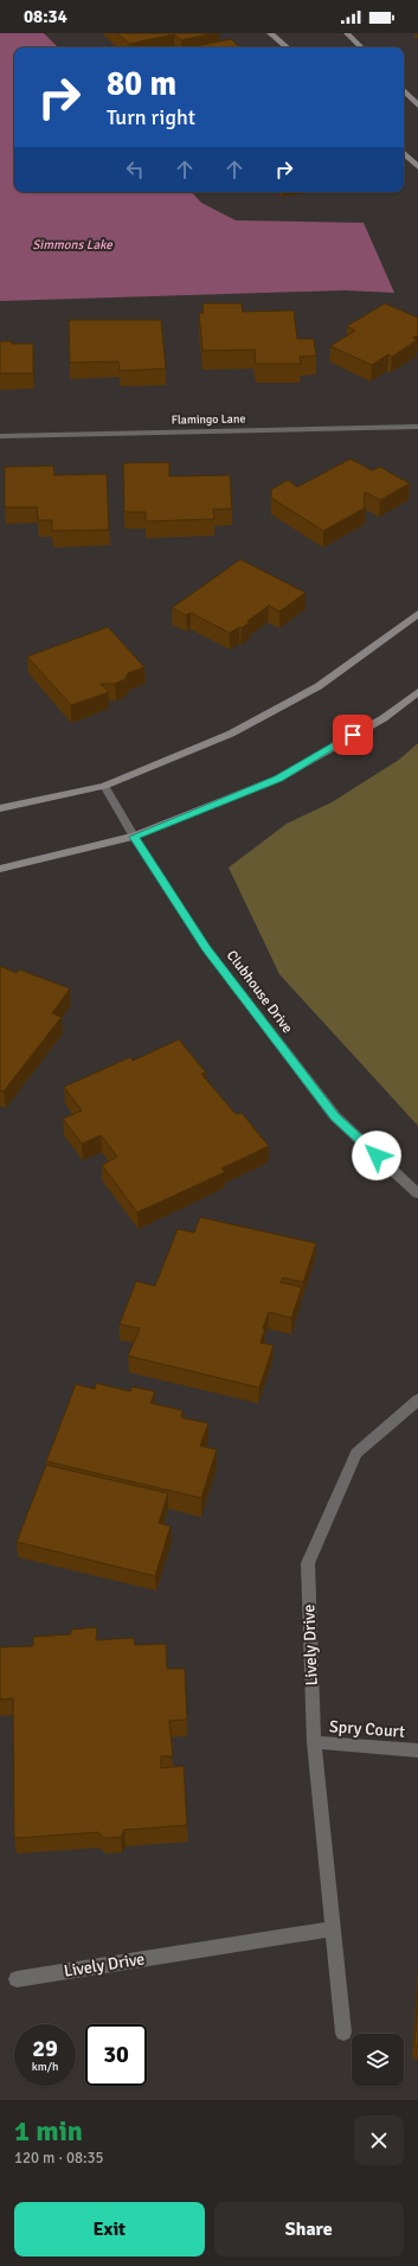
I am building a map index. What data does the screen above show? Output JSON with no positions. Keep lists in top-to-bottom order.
{
  "streets": {
    "street": [
      "Flamingo Lane",
      "Clubhouse Drive",
      "Lively Drive",
      "Spry Court"
    ]
  },
  "crossings": [
    ["Lively Drive", "Spry Court"]
  ],
  "water": ["Simmons Lake"],
  "page": {
    "status": "08:34",
    "turn": ["80 m", "Turn right"],
    "speed": "29 km/h",
    "limit": "30",
    "heading": ["1 min", "120 m · 08:35"],
    "buttons": ["Exit", "Share"]
  }
}
